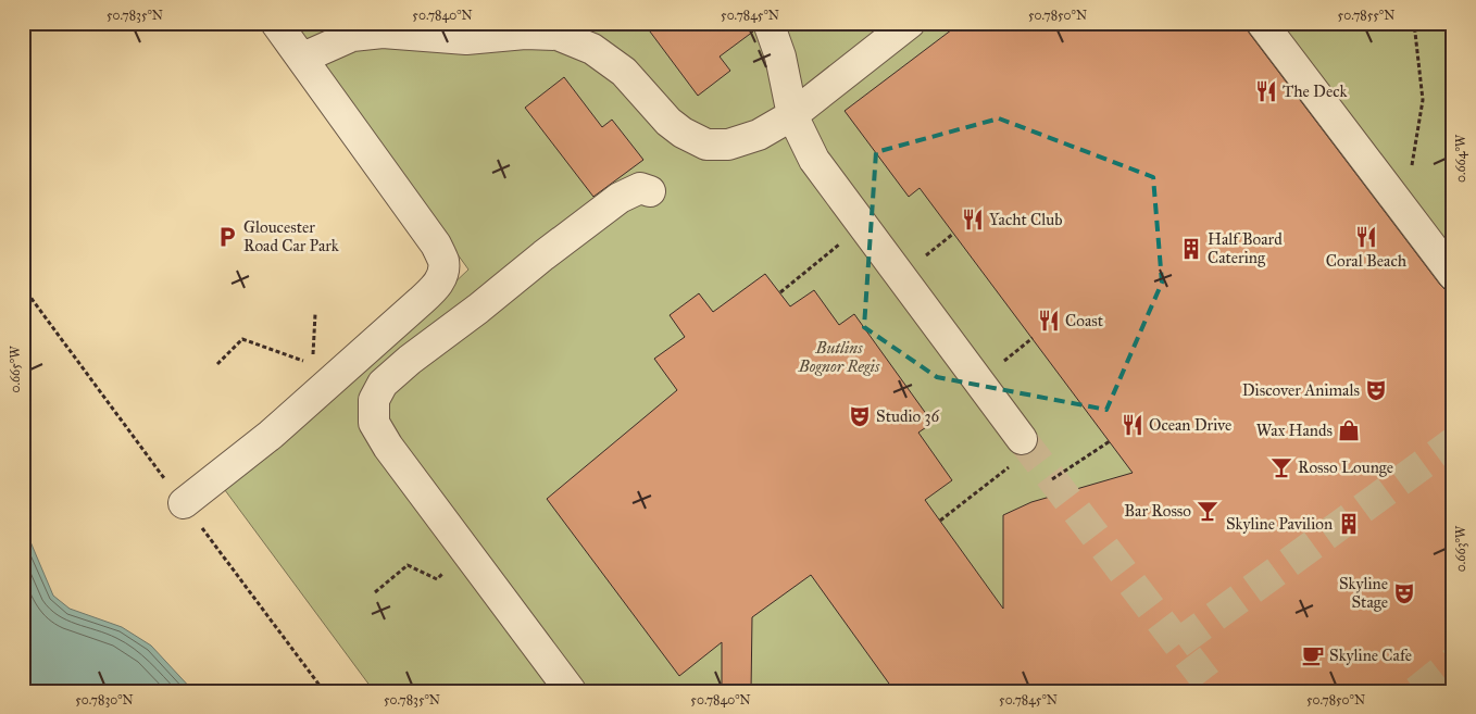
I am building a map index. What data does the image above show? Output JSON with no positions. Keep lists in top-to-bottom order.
{
  "parks": ["Butlins Bognor Regis"],
  "places": {
    "restaurant": [
      "The Deck",
      "Yacht Club",
      "Coral Beach",
      "Coast",
      "Ocean Drive"
    ],
    "parking": ["Gloucester Road Car Park"],
    "building": ["Half Board Catering", "Skyline Pavilion"],
    "theatre": ["Discover Animals", "Studio 36", "Skyline Stage"],
    "shop": ["Wax Hands"],
    "bar": ["Rosso Lounge", "Bar Rosso"],
    "cafe": ["Skyline Cafe"]
  },
  "coordinates": [
    "50.7835°N",
    "50.7840°N",
    "50.7845°N",
    "50.7850°N",
    "50.7855°N",
    "0.664°W",
    "0.665°W",
    "0.663°W",
    "50.7830°N"
  ]
}
